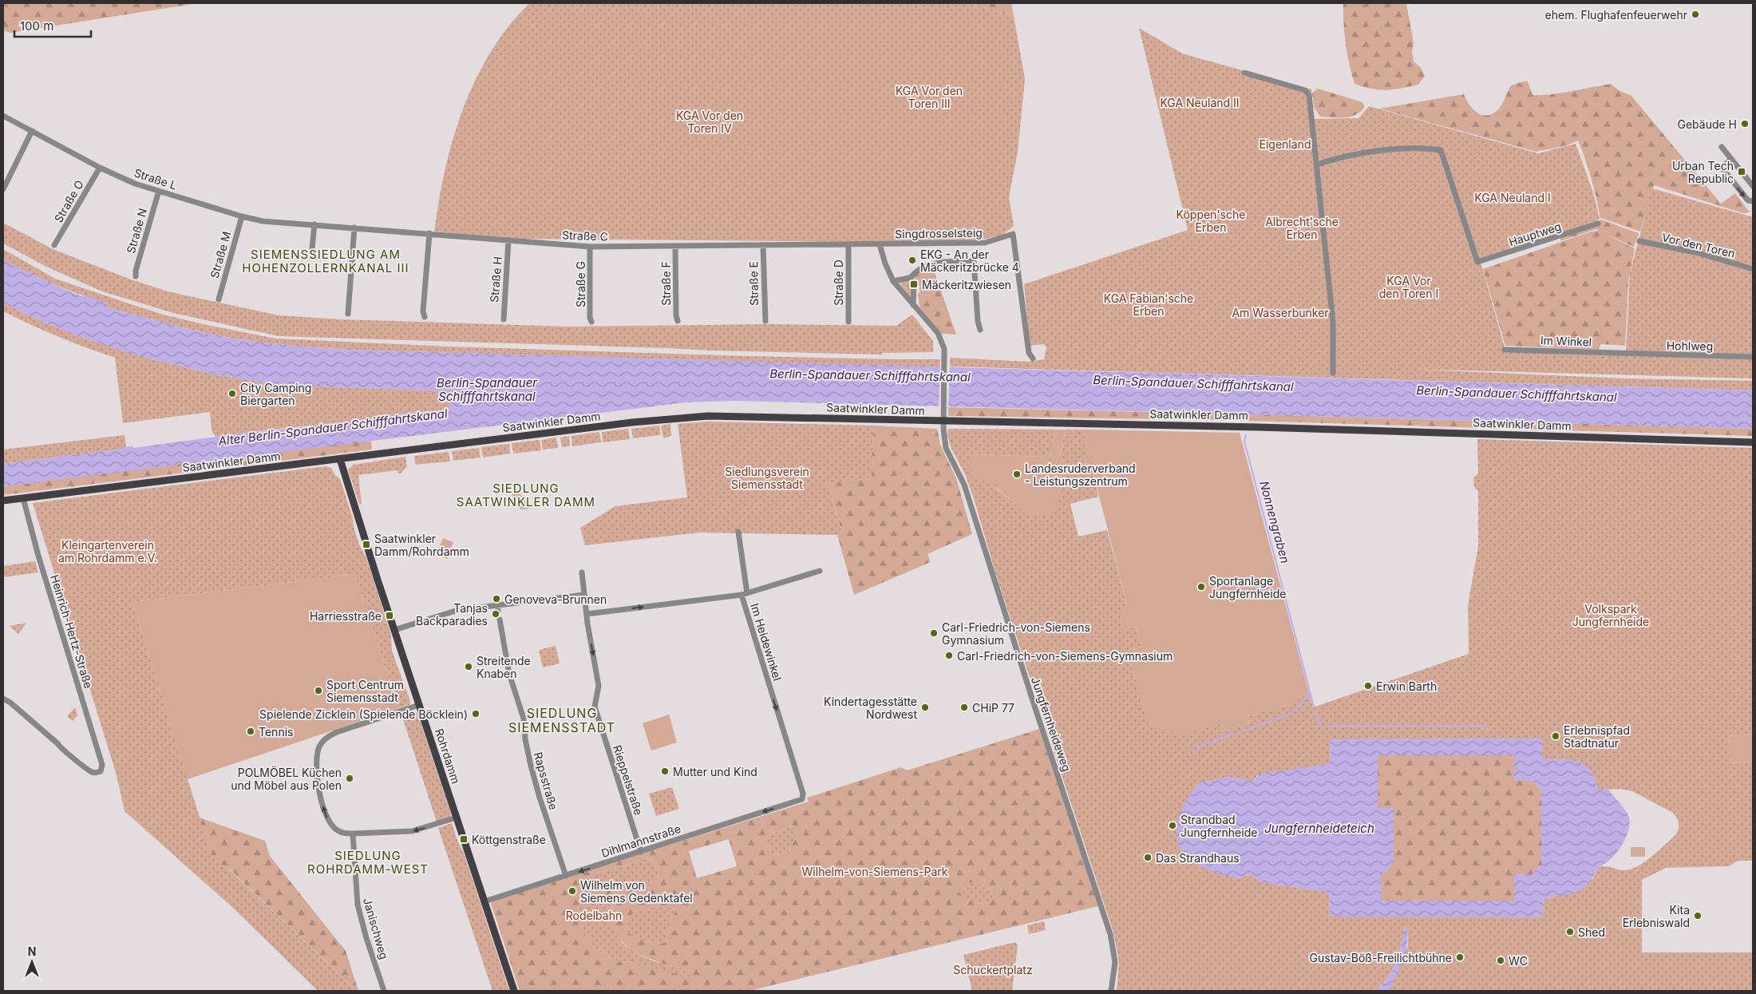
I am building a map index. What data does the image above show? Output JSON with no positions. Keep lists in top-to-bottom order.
{
  "streets": {
    "main road": ["Saatwinkler Damm", "Rohrdamm"],
    "street": [
      "Straße L",
      "Straße O",
      "Straße N",
      "Singdrosselsteig",
      "Hauptweg",
      "Straße C",
      "Vor den Toren",
      "Straße M",
      "Straße H",
      "Straße D",
      "Straße F",
      "Straße E",
      "Straße G",
      "Im Winkel",
      "Hohlweg",
      "Heinrich-Hertz-Straße",
      "Im Heidewinkel",
      "Jungfernheideweg",
      "Rieppelstraße",
      "Rapsstraße",
      "Dihlmannstraße",
      "Janischweg"
    ]
  },
  "crossings": [
    ["Straße L", "Straße O"],
    ["Straße L", "Straße N"],
    ["Straße L", "Straße C"],
    ["Straße L", "Straße M"],
    ["Singdrosselsteig", "Straße C"],
    ["Singdrosselsteig", "Jungfernheideweg"],
    ["Straße C", "Straße H"],
    ["Straße C", "Straße D"],
    ["Straße C", "Straße F"],
    ["Straße C", "Straße E"],
    ["Straße C", "Straße G"],
    ["Straße C", "Jungfernheideweg"],
    ["Im Winkel", "Hohlweg"],
    ["Saatwinkler Damm", "Heinrich-Hertz-Straße"],
    ["Saatwinkler Damm", "Jungfernheideweg"],
    ["Saatwinkler Damm", "Rohrdamm"],
    ["Im Heidewinkel", "Rieppelstraße"],
    ["Im Heidewinkel", "Dihlmannstraße"],
    ["Rohrdamm", "Dihlmannstraße"],
    ["Rieppelstraße", "Dihlmannstraße"],
    ["Rapsstraße", "Dihlmannstraße"]
  ],
  "one_way": ["Rieppelstraße", "Dihlmannstraße"],
  "districts": [
    "SIEMENSSIEDLUNG AM HOHENZOLLERNKANAL III",
    "SIEDLUNG SAATWINKLER DAMM",
    "SIEDLUNG SIEMENSSTADT",
    "SIEDLUNG ROHRDAMM-WEST"
  ],
  "water": [
    "Berlin-Spandauer Schifffahrtskanal",
    "Alter Berlin-Spandauer Schifffahrtskanal",
    "Nonnengraben",
    "Jungfernheideteich"
  ],
  "parks": [
    "KGA Vor den Toren III",
    "KGA Neuland II",
    "KGA Vor den Toren IV",
    "Eigenland",
    "KGA Neuland I",
    "Köppen'sche Erben",
    "Albrecht'sche Erben",
    "KGA Vor den Toren I",
    "KGA Fabian'sche Erben",
    "Am Wasserbunker",
    "Siedlungsverein Siemensstadt",
    "Kleingartenverein am Rohrdamm e.V.",
    "Volkspark Jungfernheide",
    "Wilhelm-von-Siemens-Park",
    "Rodelbahn",
    "Schuckertplatz"
  ],
  "places": {
    "other": [
      "ehem. Flughafenfeuerwehr",
      "Gebäude H",
      "EKG - An der Mäckeritzbrücke 4",
      "City Camping Biergarten",
      "Landesruderverband - Leistungszentrum",
      "Sportanlage Jungfernheide",
      "Genoveva-Brunnen",
      "Tanjas Backparadies",
      "Carl-Friedrich-von-Siemens Gymnasium",
      "Carl-Friedrich-von-Siemens-Gymnasium",
      "Streitende Knaben",
      "Erwin Barth",
      "Sport Centrum Siemensstadt",
      "Kindertagesstätte Nordwest",
      "CHiP 77",
      "Spielende Zicklein (Spielende Böcklein)",
      "Tennis",
      "Erlebnispfad Stadtnatur",
      "Mutter und Kind",
      "POLMÖBEL Küchen und Möbel aus Polen",
      "Strandbad Jungfernheide",
      "Das Strandhaus",
      "Wilhelm von Siemens Gedenktafel",
      "Kita Erlebniswald",
      "Shed",
      "Gustav-Böß-Freilichtbühne",
      "WC"
    ],
    "transit": [
      "Urban Tech Republic",
      "Mäckeritzwiesen",
      "Saatwinkler Damm/Rohrdamm",
      "Harriesstraße",
      "Köttgenstraße"
    ]
  },
  "scale_bar": "100 m",
  "north": "top"
}
